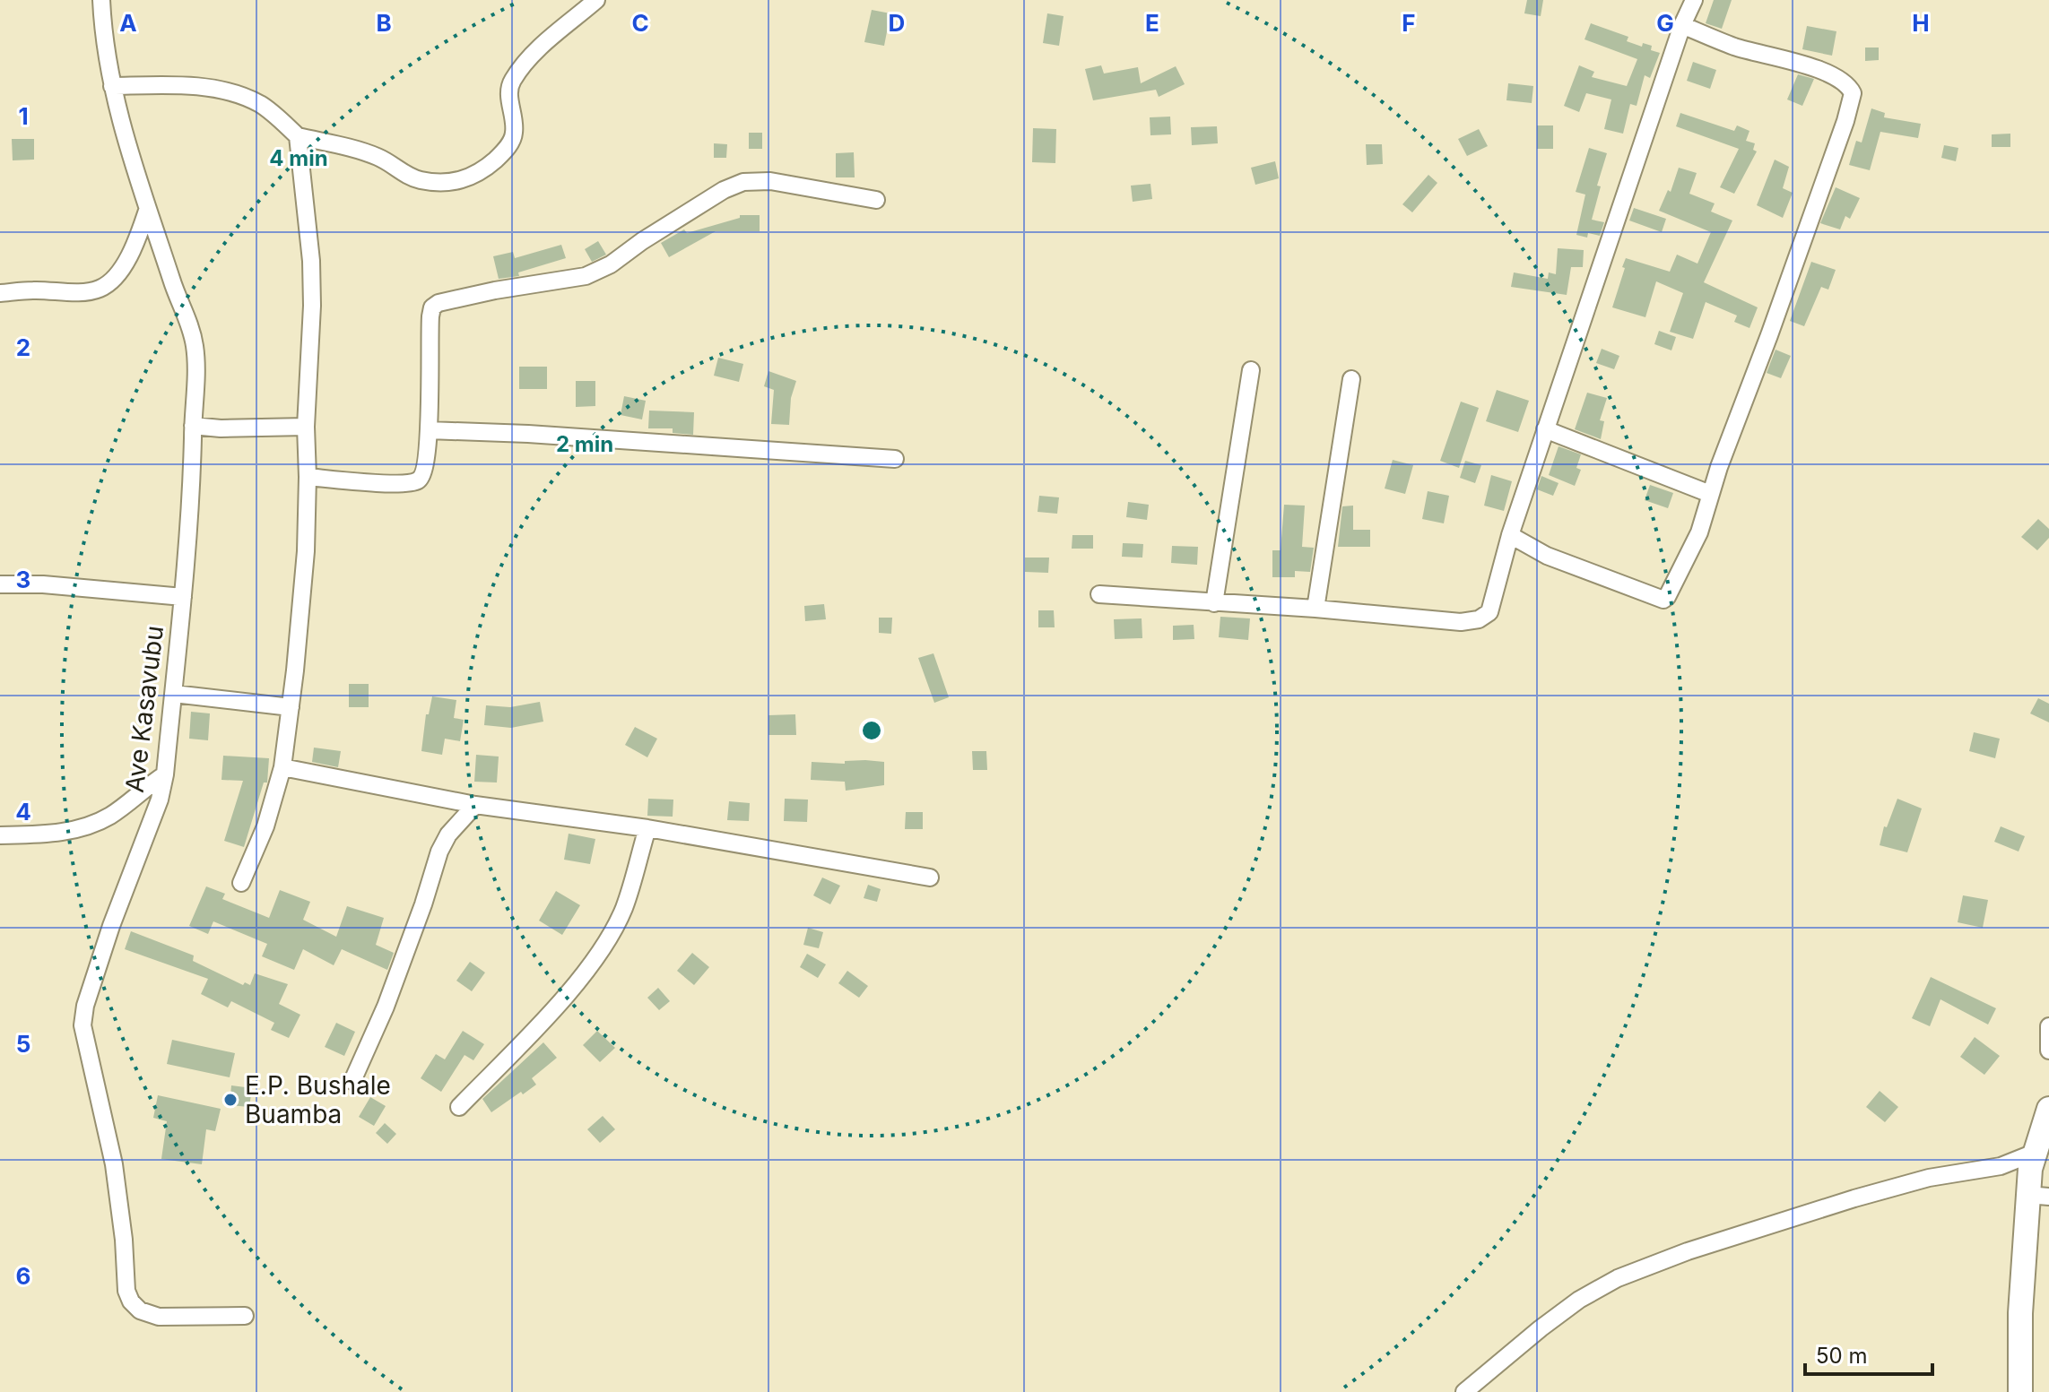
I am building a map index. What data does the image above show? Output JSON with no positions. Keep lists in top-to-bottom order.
{
  "streets": {
    "street": ["Ave Kasavubu"]
  },
  "places": ["E.P. Bushale Buamba"],
  "scale_bar": "50 m",
  "grid": {
    "columns": [
      "A",
      "B",
      "C",
      "D",
      "E",
      "F",
      "G",
      "H"
    ],
    "rows": [
      "1",
      "2",
      "3",
      "4",
      "5",
      "6"
    ]
  },
  "rings": ["4 min", "2 min"]
}
